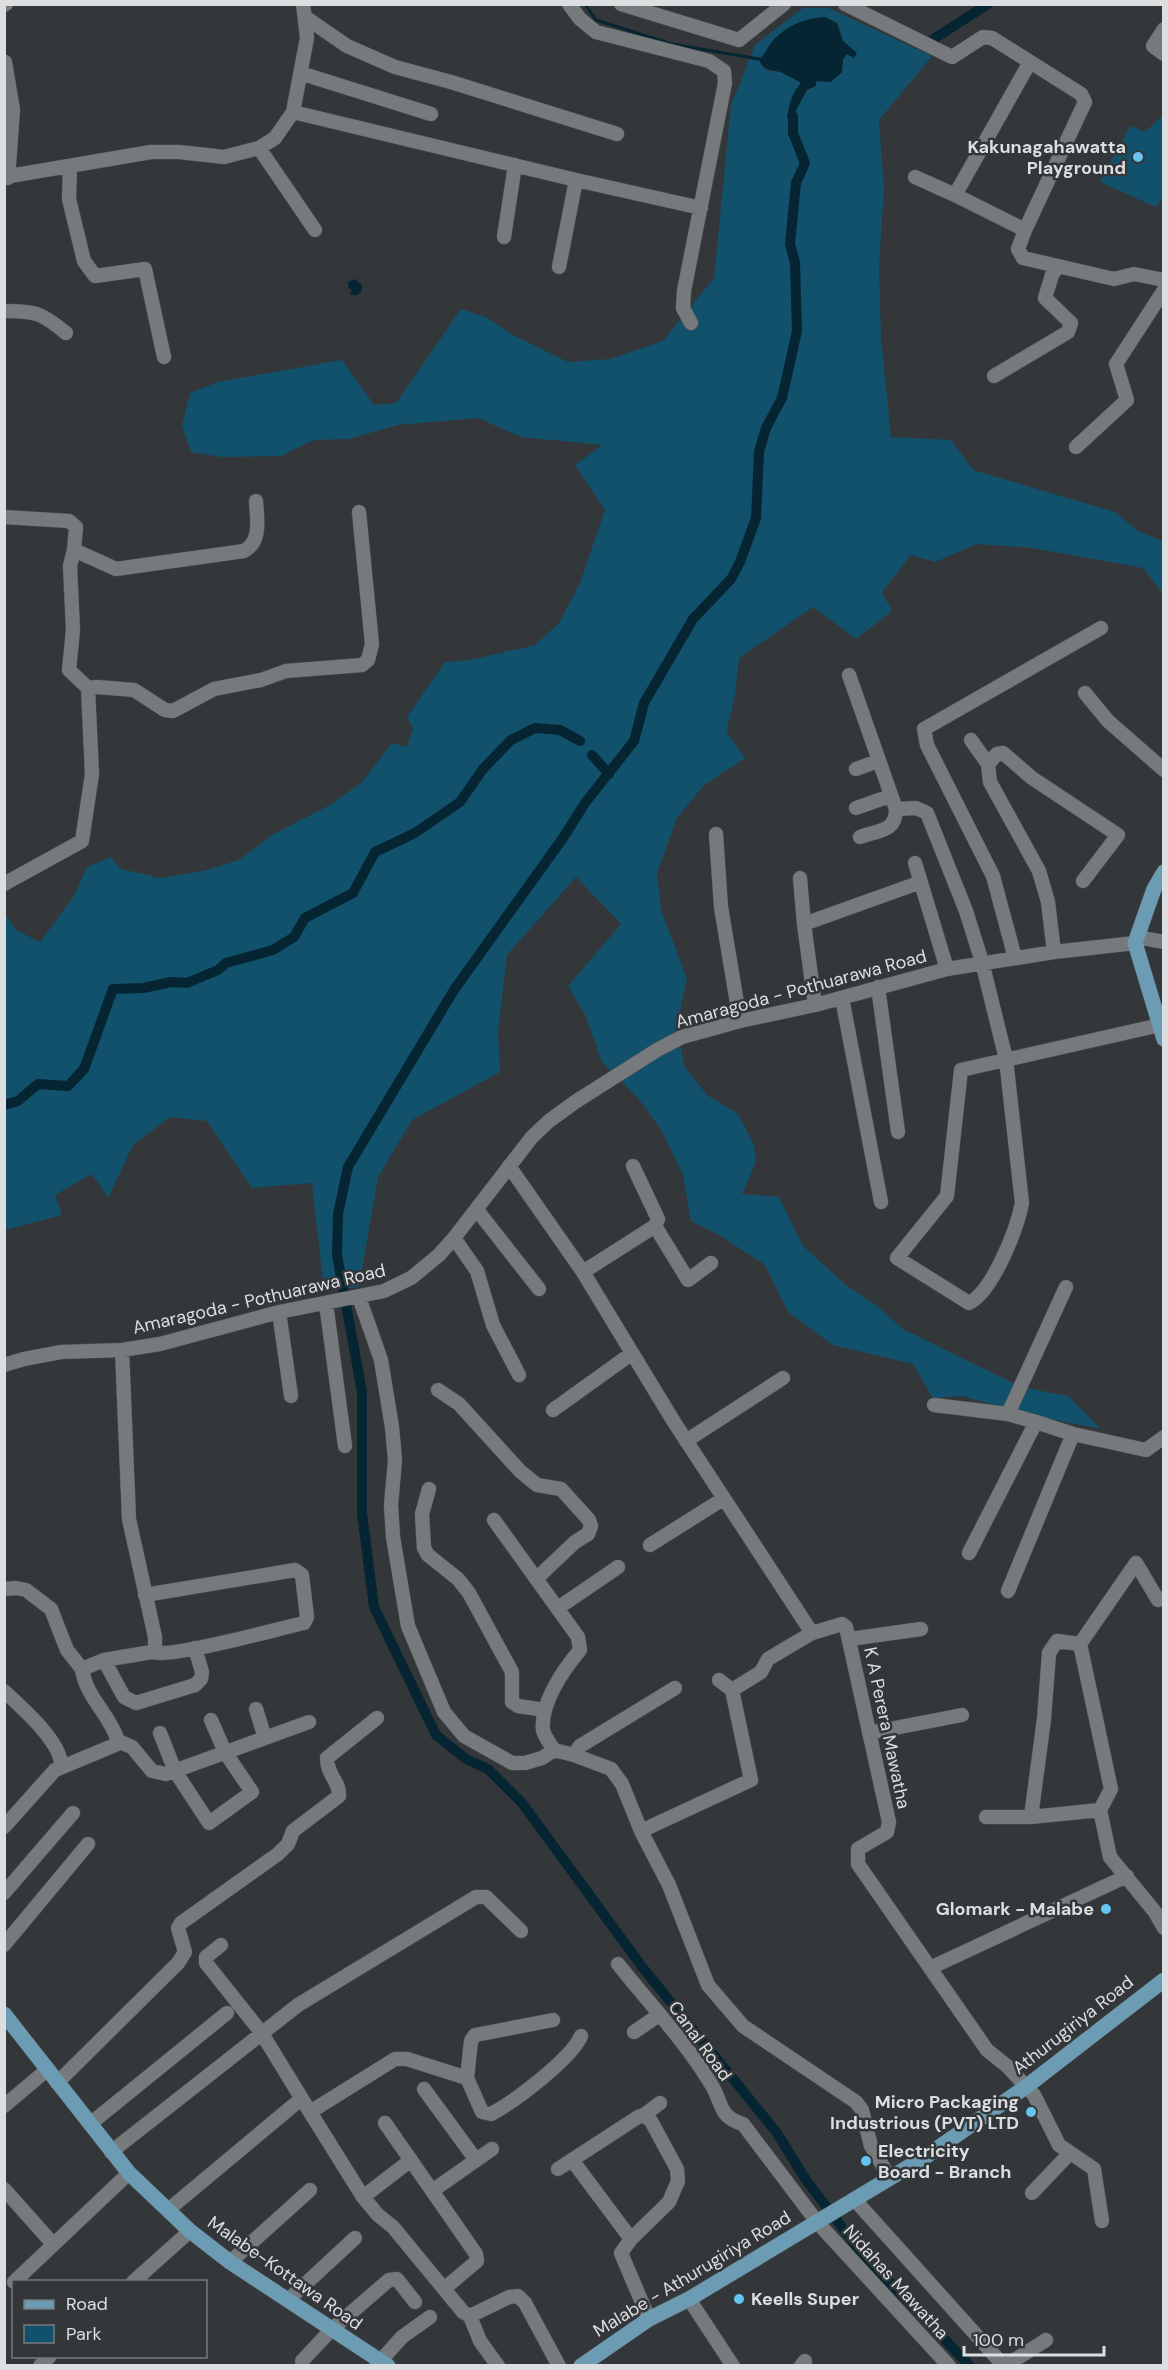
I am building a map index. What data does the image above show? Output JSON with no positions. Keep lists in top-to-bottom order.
{
  "streets": {
    "main road": ["Athurugiriya Road", "Malabe-Kottawa Road", "Malabe - Athurugiriya Road"],
    "street": [
      "Amaragoda - Pothuarawa Road",
      "K A Perera Mawatha",
      "Canal Road",
      "Nidahas Mawatha"
    ]
  },
  "crossings": [
    ["K A Perera Mawatha", "Athurugiriya Road"],
    ["Athurugiriya Road", "Canal Road"],
    ["Athurugiriya Road", "Malabe - Athurugiriya Road"],
    ["Athurugiriya Road", "Nidahas Mawatha"],
    ["Canal Road", "Malabe - Athurugiriya Road"],
    ["Canal Road", "Nidahas Mawatha"],
    ["Malabe - Athurugiriya Road", "Nidahas Mawatha"]
  ],
  "places": [
    "Kakunagahawatta Playground",
    "Glomark - Malabe",
    "Micro Packaging Industrious (PVT) LTD",
    "Electricity Board - Branch",
    "Keells Super"
  ],
  "legend": ["Road", "Park"],
  "scale_bar": "100 m"
}
